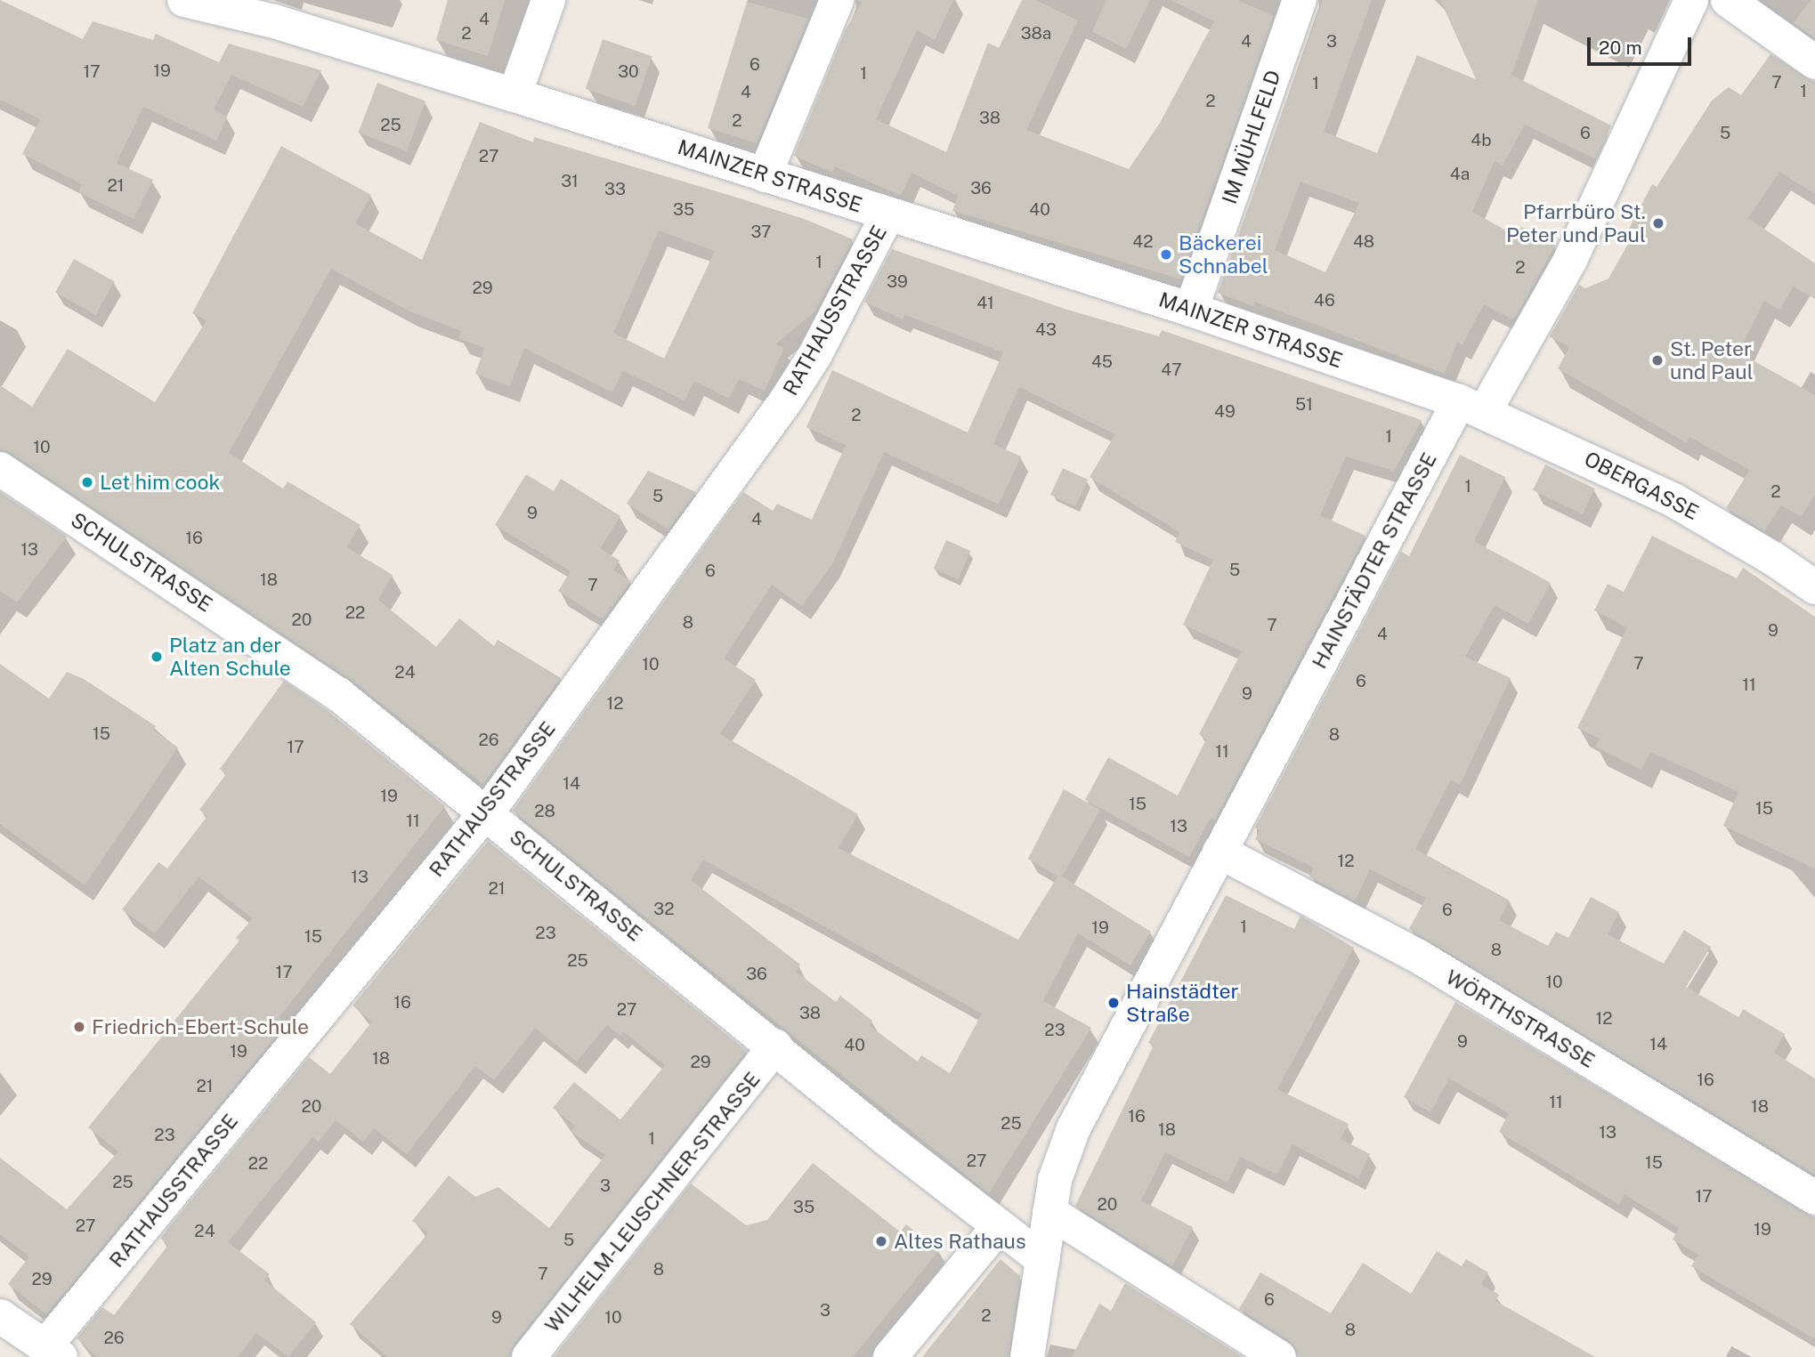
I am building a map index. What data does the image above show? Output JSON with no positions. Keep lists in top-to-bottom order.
{
  "streets": {
    "street": [
      "IM MÜHLFELD",
      "MAINZER STRASSE",
      "RATHAUSSTRASSE",
      "OBERGASSE",
      "HAINSTÄDTER STRASSE",
      "SCHULSTRASSE",
      "WÖRTHSTRASSE",
      "WILHELM-LEUSCHNER-STRASSE"
    ]
  },
  "crossings": [
    ["IM MÜHLFELD", "MAINZER STRASSE"],
    ["MAINZER STRASSE", "RATHAUSSTRASSE"],
    ["MAINZER STRASSE", "OBERGASSE"],
    ["MAINZER STRASSE", "HAINSTÄDTER STRASSE"],
    ["RATHAUSSTRASSE", "SCHULSTRASSE"],
    ["OBERGASSE", "HAINSTÄDTER STRASSE"],
    ["HAINSTÄDTER STRASSE", "SCHULSTRASSE"],
    ["HAINSTÄDTER STRASSE", "WÖRTHSTRASSE"],
    ["SCHULSTRASSE", "WILHELM-LEUSCHNER-STRASSE"]
  ],
  "places": [
    "Pfarrbüro St. Peter und Paul",
    "Bäckerei Schnabel",
    "St. Peter und Paul",
    "Let him cook",
    "Platz an der Alten Schule",
    "Hainstädter Straße",
    "Friedrich-Ebert-Schule",
    "Altes Rathaus"
  ],
  "house_numbers": [
    "4",
    "2",
    "38a",
    "4",
    "3",
    "6",
    "19",
    "17",
    "30",
    "1",
    "7",
    "1",
    "1",
    "4",
    "2",
    "38",
    "2",
    "25",
    "6",
    "5",
    "4b",
    "27",
    "4a",
    "31",
    "21",
    "36",
    "33",
    "35",
    "40",
    "37",
    "42",
    "48",
    "1",
    "2",
    "39",
    "29",
    "46",
    "41",
    "43",
    "45",
    "47",
    "51",
    "49",
    "2",
    "1",
    "10",
    "1",
    "2",
    "5",
    "9",
    "4",
    "16",
    "13",
    "5",
    "6",
    "18",
    "7",
    "22",
    "20",
    "8",
    "7",
    "9",
    "4",
    "7",
    "10",
    "24",
    "6",
    "11",
    "9",
    "12",
    "15",
    "8",
    "26",
    "17",
    "11",
    "14",
    "19",
    "15",
    "15",
    "28",
    "11",
    "13",
    "12",
    "13",
    "21",
    "32",
    "6",
    "1",
    "19",
    "23",
    "15",
    "8",
    "25",
    "17",
    "36",
    "10",
    "16",
    "27",
    "38",
    "12",
    "23",
    "9",
    "14",
    "40",
    "19",
    "18",
    "29",
    "16",
    "21",
    "11",
    "20",
    "18",
    "16",
    "25",
    "18",
    "13",
    "23",
    "1",
    "27",
    "15",
    "22",
    "25",
    "3",
    "17",
    "20",
    "35",
    "27",
    "19",
    "24",
    "5",
    "8",
    "7",
    "29",
    "6",
    "3",
    "2",
    "9",
    "10",
    "8",
    "26"
  ],
  "scale_bar": "20 m"
}
